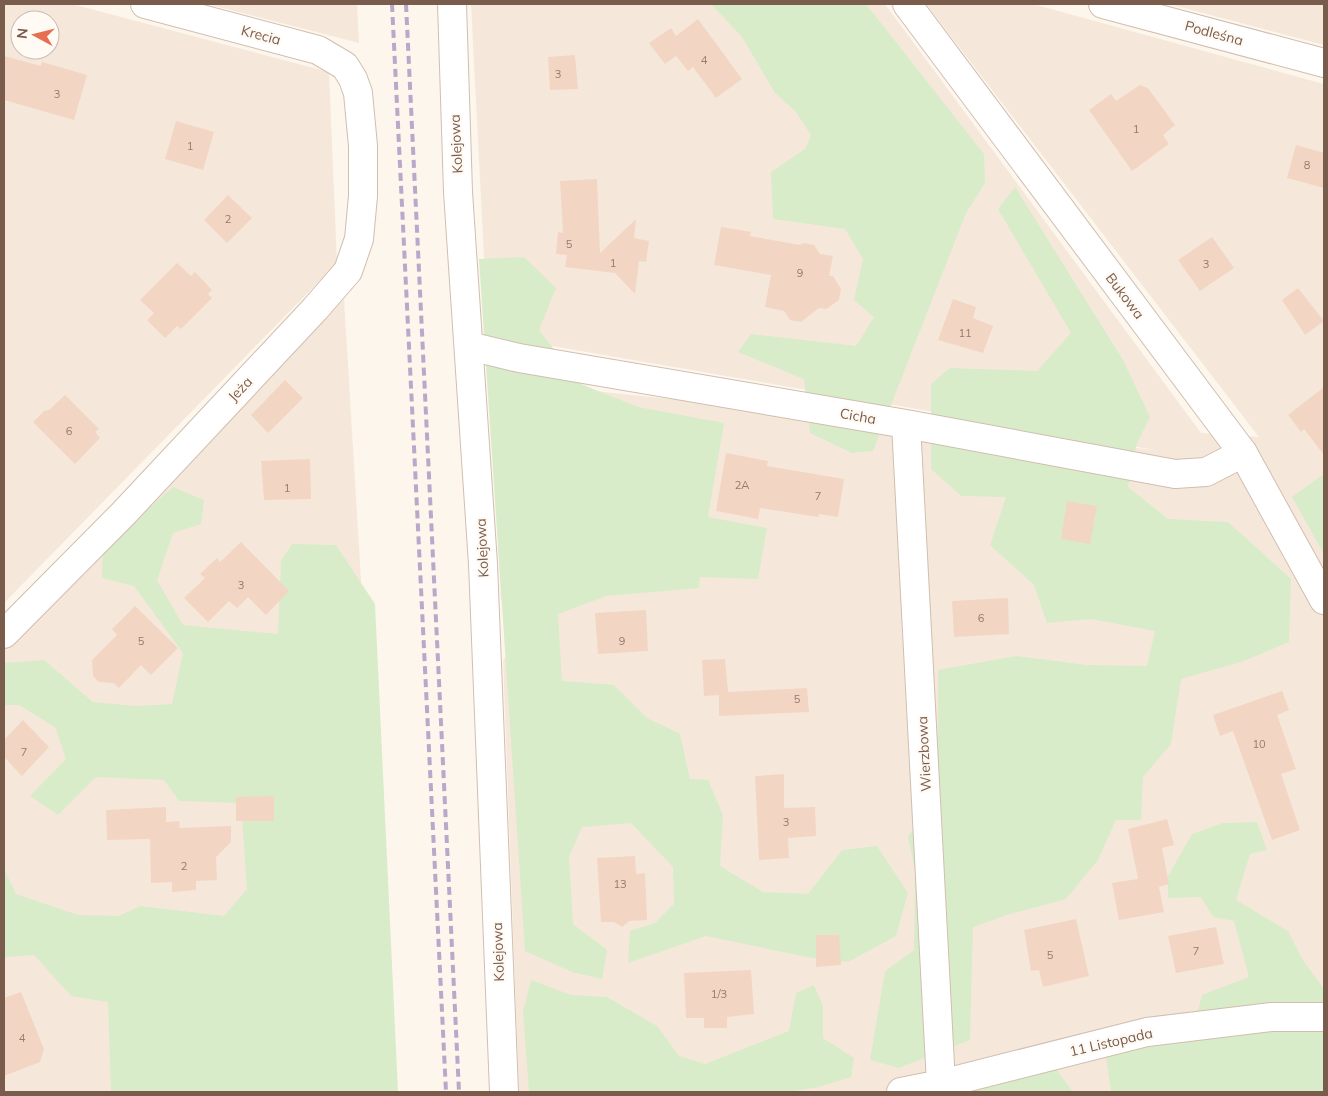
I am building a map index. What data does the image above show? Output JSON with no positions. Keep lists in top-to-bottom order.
{
  "streets": {
    "street": [
      "Podleśna",
      "Krecia",
      "Kolejowa",
      "Bukowa",
      "Jeża",
      "Cicha",
      "Wierzbowa",
      "11 Listopada"
    ]
  },
  "crossings": [
    ["Krecia", "Jeża"],
    ["Kolejowa", "Cicha"],
    ["Bukowa", "Cicha"],
    ["Cicha", "Wierzbowa"],
    ["Wierzbowa", "11 Listopada"]
  ],
  "house_numbers": [
    "4",
    "3",
    "3",
    "1",
    "1",
    "8",
    "2",
    "5",
    "1",
    "3",
    "9",
    "11",
    "6",
    "2A",
    "1",
    "7",
    "3",
    "6",
    "5",
    "9",
    "5",
    "10",
    "7",
    "3",
    "2",
    "13",
    "7",
    "5",
    "1/3",
    "4"
  ],
  "north": "left"
}
